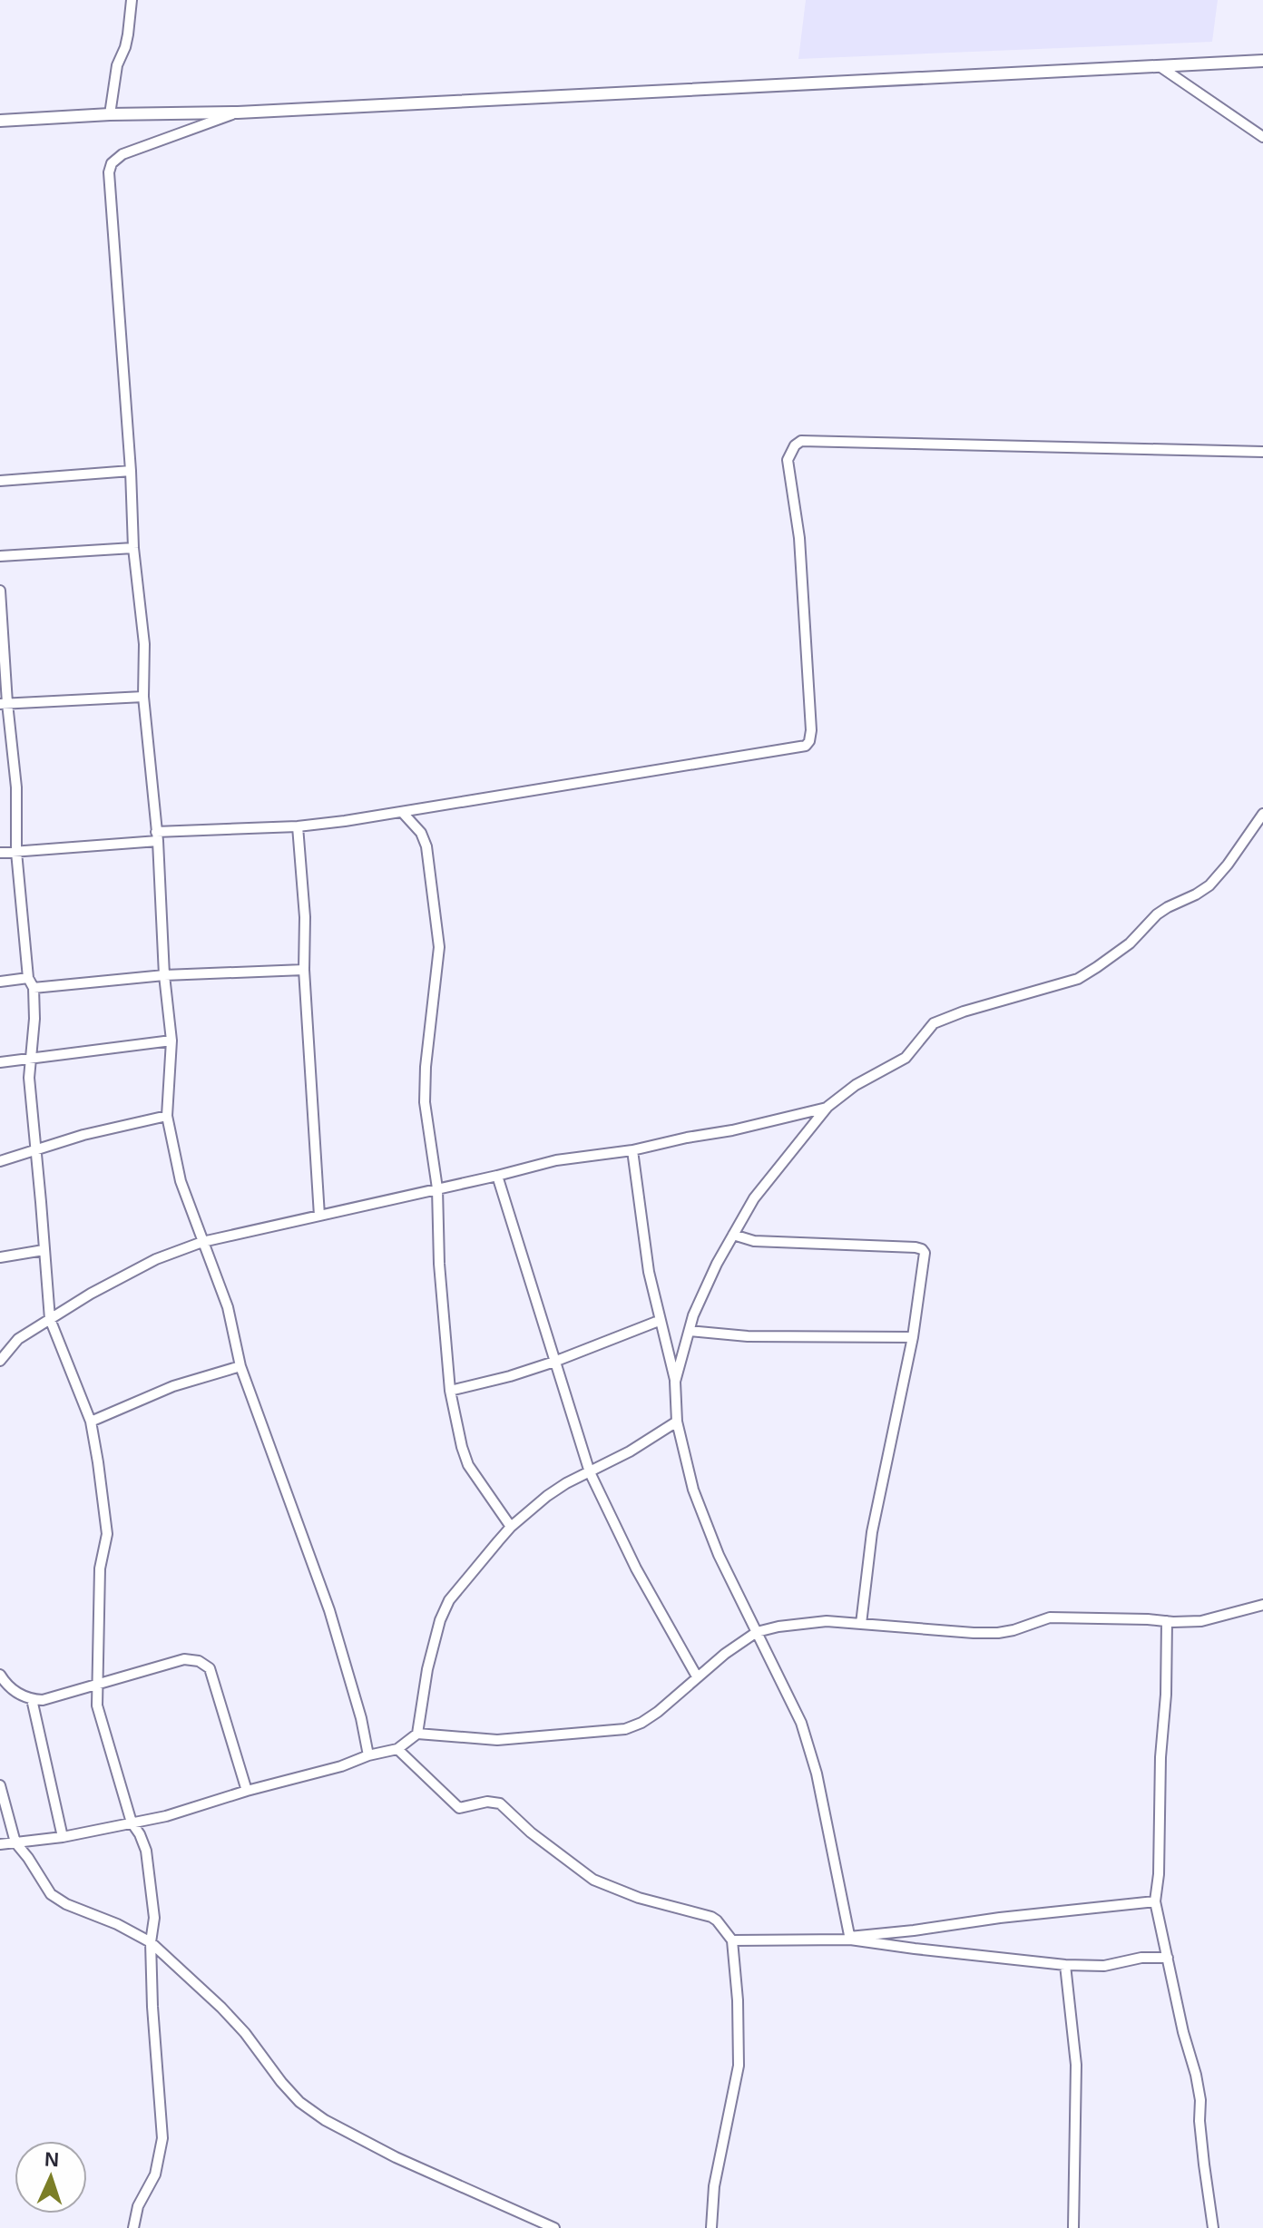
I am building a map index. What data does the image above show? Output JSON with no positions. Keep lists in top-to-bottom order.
{
  "north": "top"
}
